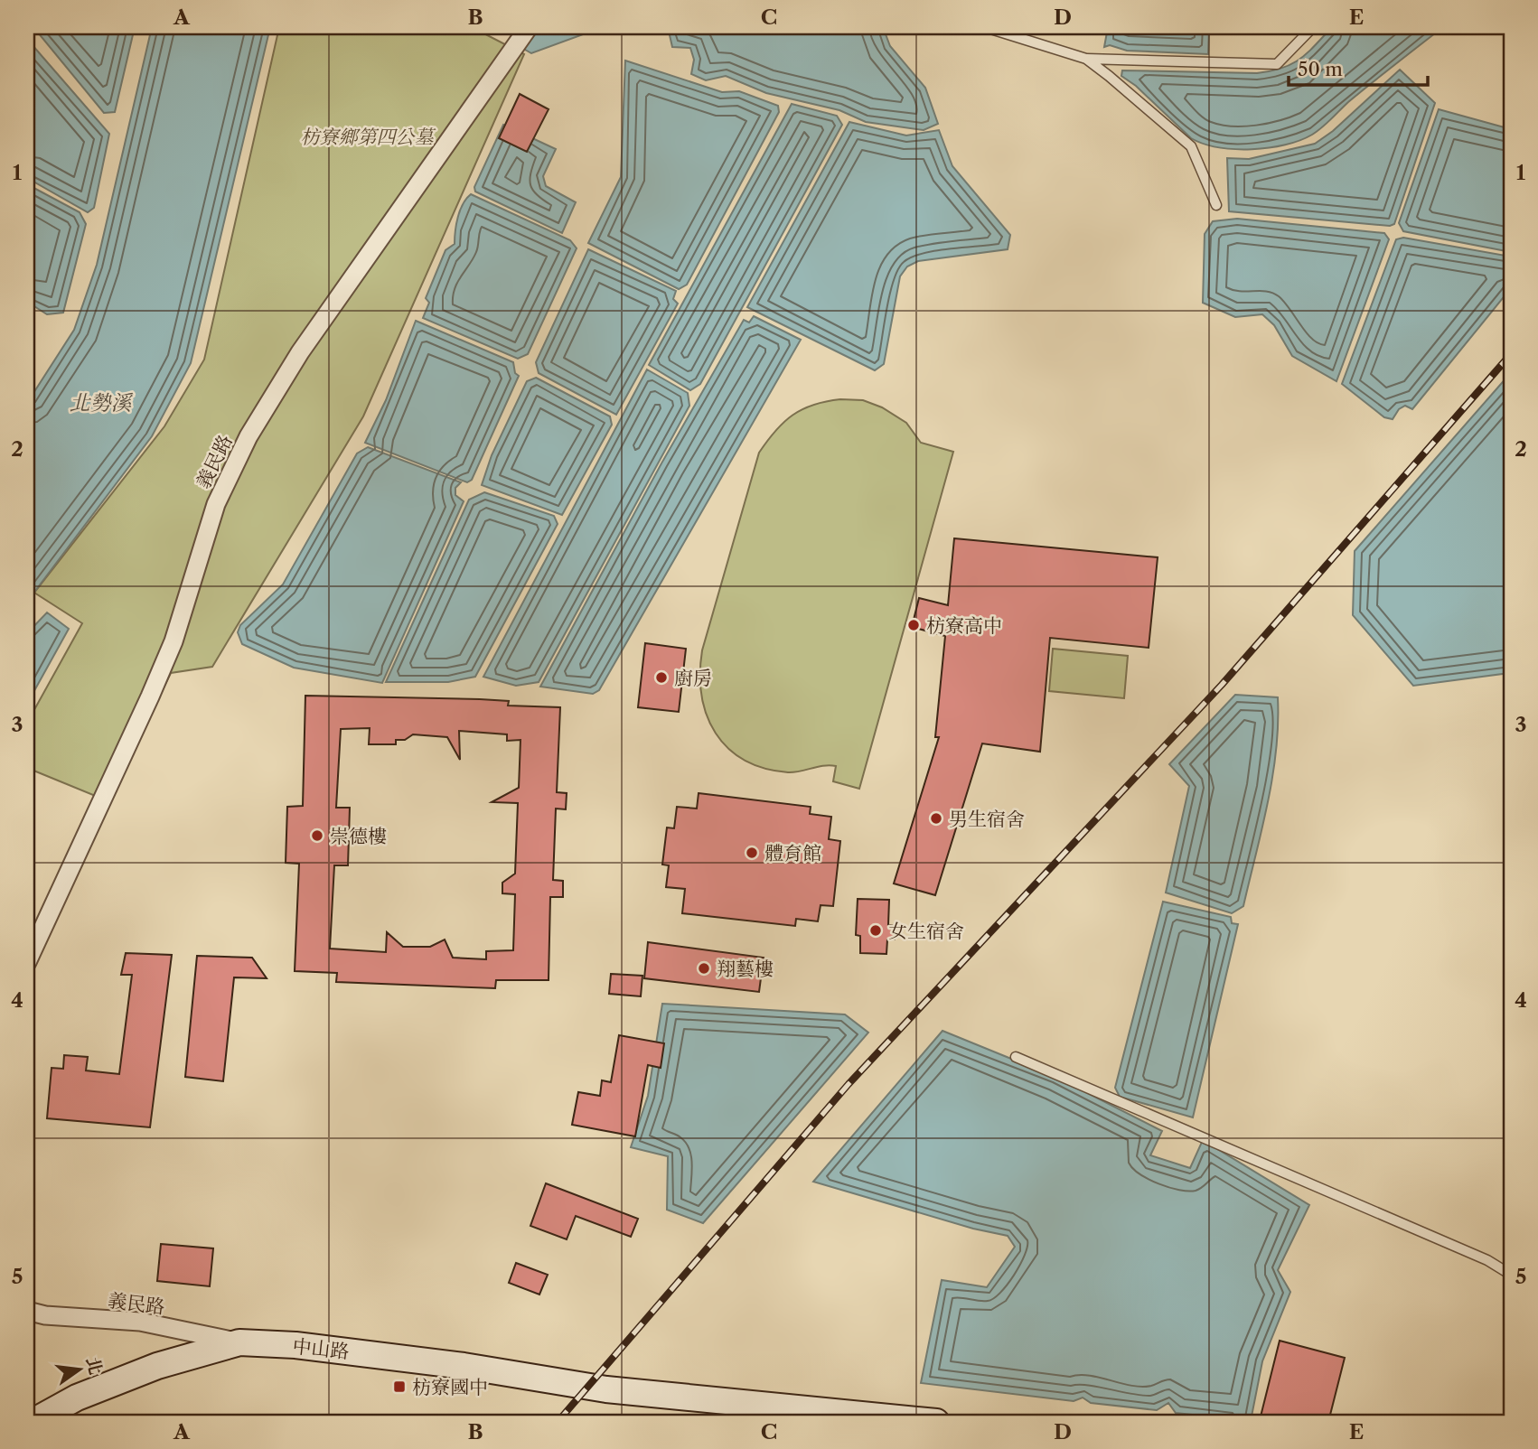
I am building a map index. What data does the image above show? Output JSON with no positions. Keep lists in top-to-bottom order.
{
  "streets": {
    "street": ["義民路", "中山路"]
  },
  "crossings": [
    ["義民路", "中山路"]
  ],
  "water": ["北勢溪"],
  "parks": ["枋寮鄉第四公墓"],
  "places": {
    "other": [
      "枋寮高中",
      "廚房",
      "男生宿舍",
      "崇德樓",
      "體育館",
      "女生宿舍",
      "翔藝樓"
    ],
    "transit": ["枋寮國中"]
  },
  "scale_bar": "50 m",
  "north": "right",
  "grid": {
    "columns": [
      "A",
      "B",
      "C",
      "D",
      "E"
    ],
    "rows": [
      "1",
      "2",
      "3",
      "4",
      "5"
    ]
  }
}
